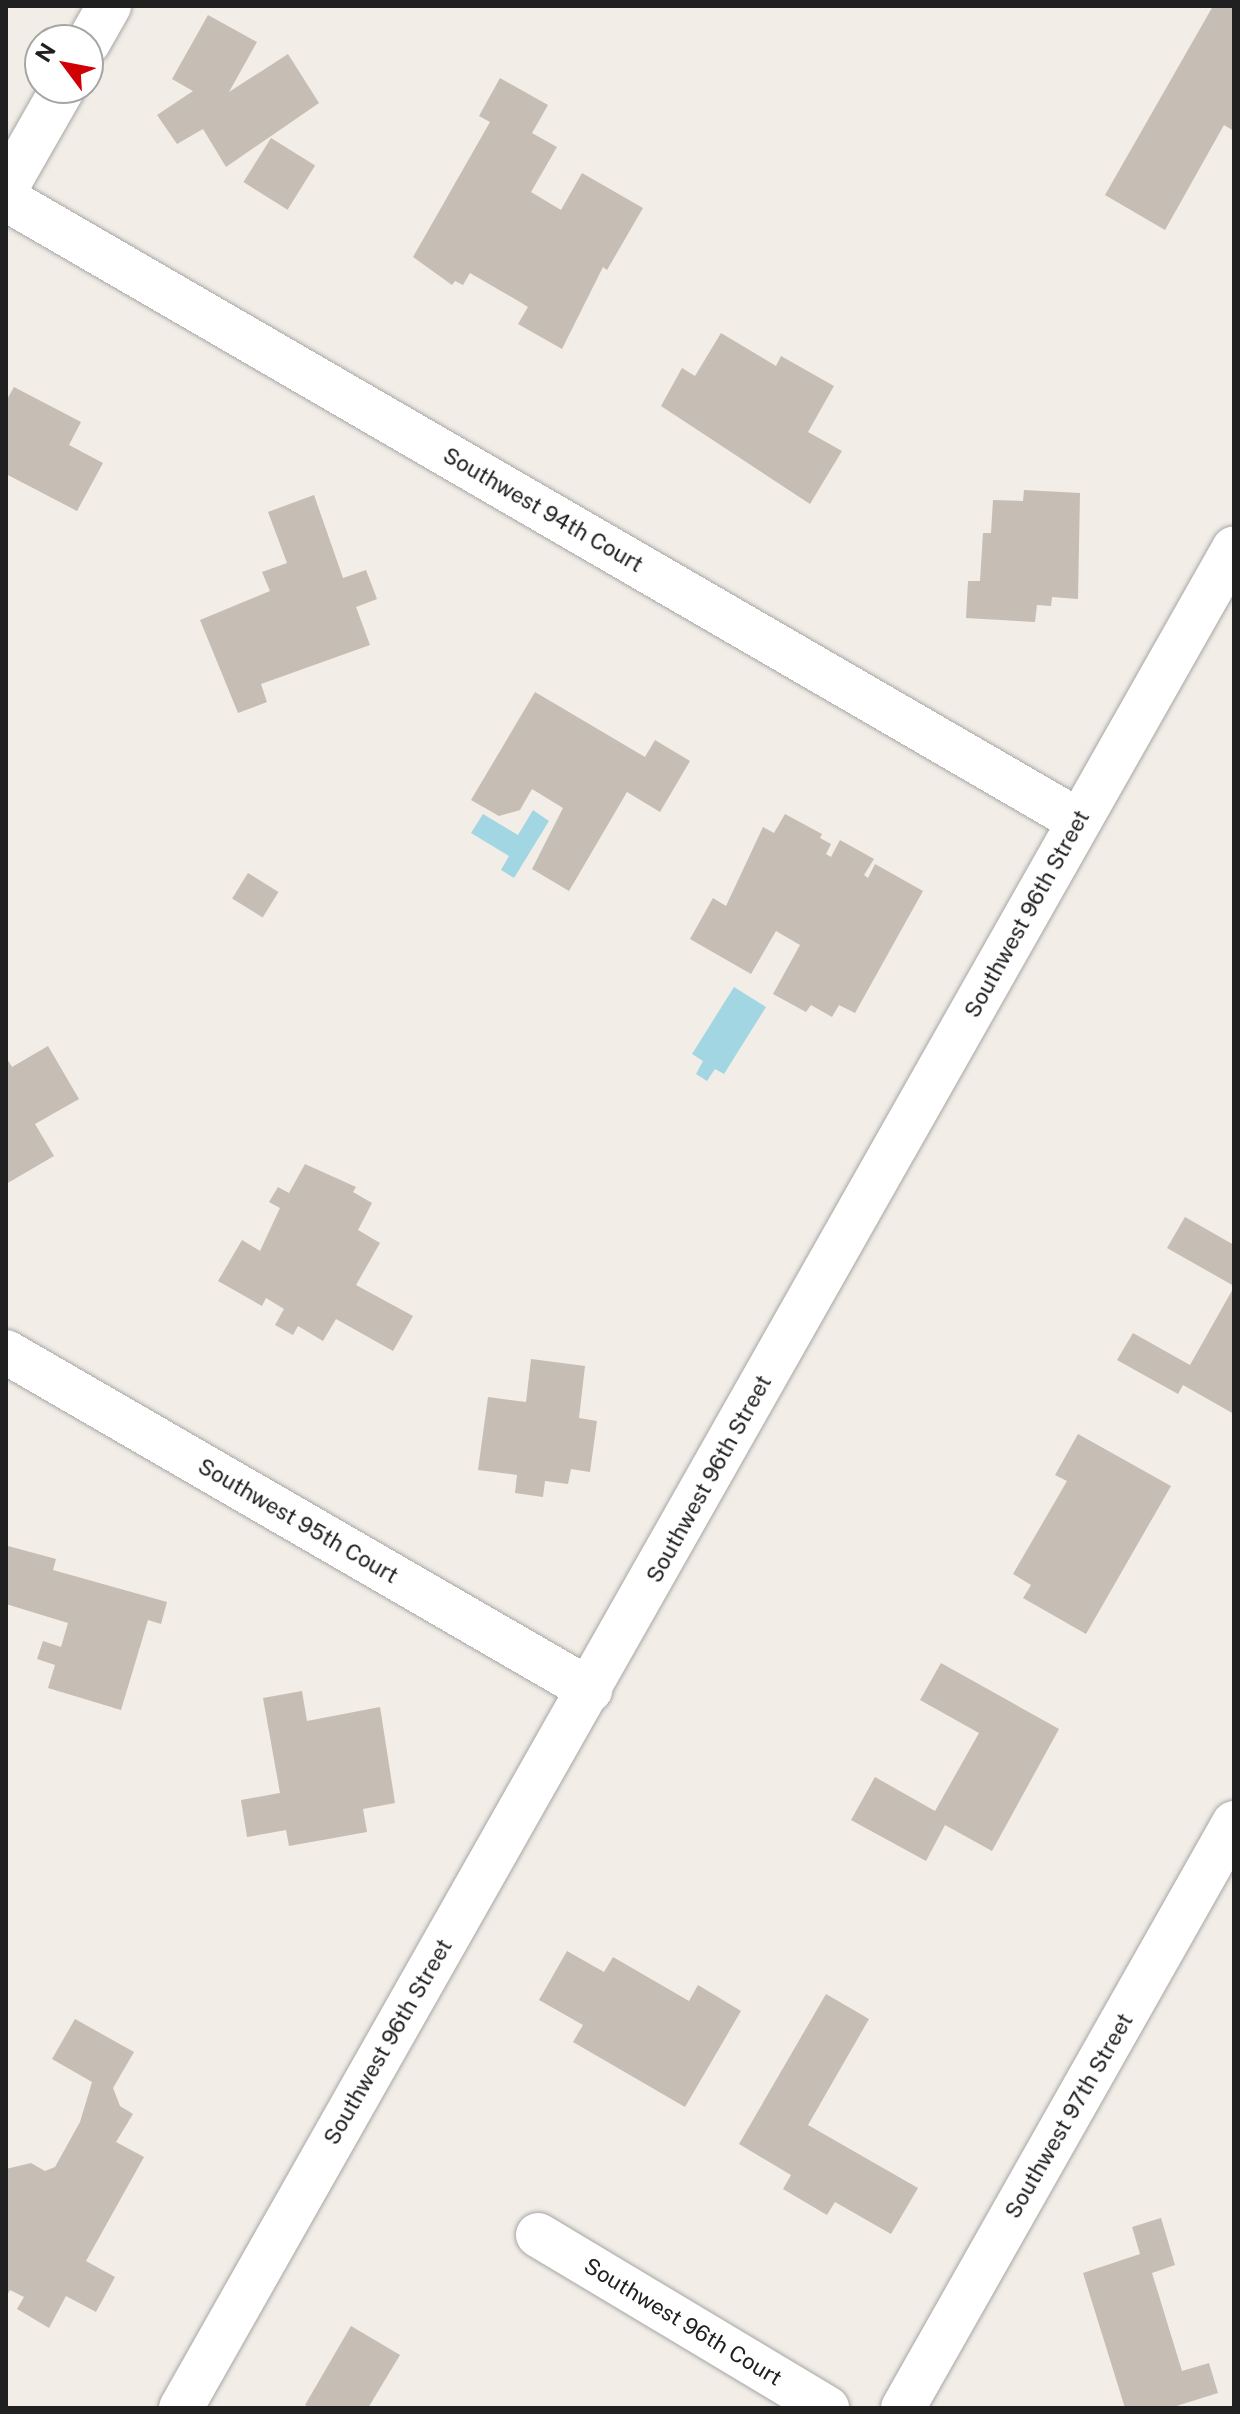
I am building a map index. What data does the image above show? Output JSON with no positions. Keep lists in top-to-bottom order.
{
  "streets": {
    "street": [
      "Southwest 94th Court",
      "Southwest 96th Street",
      "Southwest 95th Court",
      "Southwest 97th Street",
      "Southwest 96th Court"
    ]
  },
  "crossings": [
    ["Southwest 94th Court", "Southwest 96th Street"],
    ["Southwest 96th Street", "Southwest 95th Court"]
  ],
  "north": "top left"
}
